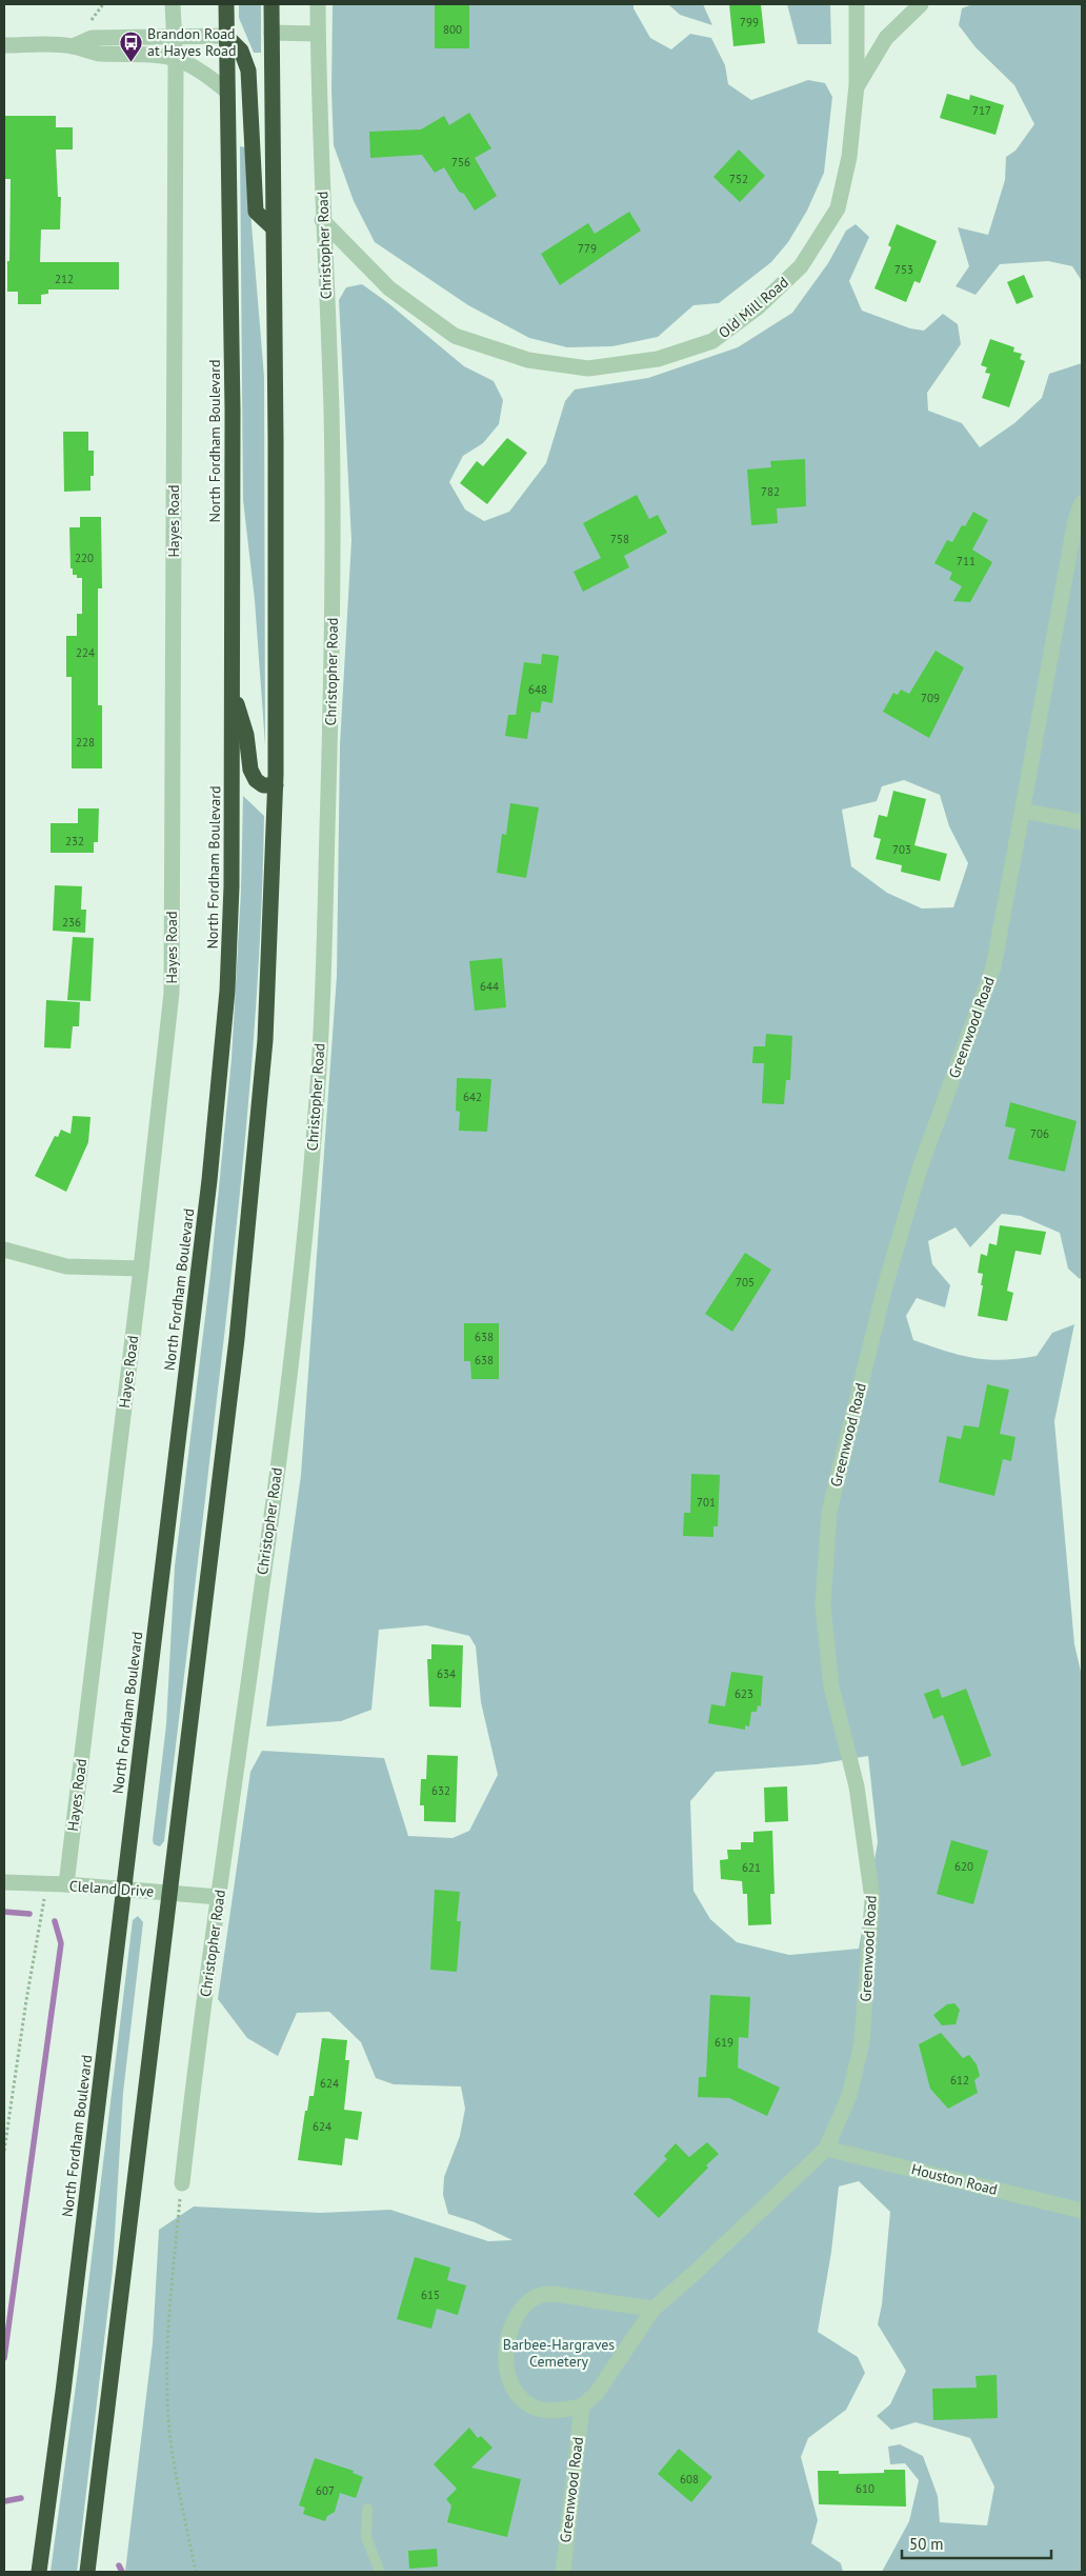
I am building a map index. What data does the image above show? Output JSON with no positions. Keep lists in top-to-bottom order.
{
  "streets": {
    "highway": ["North Fordham Boulevard"],
    "street": [
      "Christopher Road",
      "Old Mill Road",
      "Hayes Road",
      "Greenwood Road",
      "Cleland Drive",
      "Houston Road"
    ]
  },
  "crossings": [
    ["Christopher Road", "Old Mill Road"],
    ["Christopher Road", "Cleland Drive"],
    ["North Fordham Boulevard", "Cleland Drive"],
    ["Hayes Road", "Cleland Drive"],
    ["Greenwood Road", "Houston Road"]
  ],
  "parks": ["Barbee-Hargraves Cemetery"],
  "places": {
    "bus stop": ["Brandon Road at Hayes Road"]
  },
  "house_numbers": [
    "799",
    "800",
    "717",
    "756",
    "752",
    "779",
    "753",
    "212",
    "782",
    "758",
    "220",
    "711",
    "224",
    "648",
    "709",
    "228",
    "232",
    "703",
    "236",
    "644",
    "642",
    "706",
    "705",
    "638",
    "638",
    "701",
    "634",
    "623",
    "632",
    "620",
    "621",
    "619",
    "612",
    "624",
    "624",
    "615",
    "608",
    "610",
    "607"
  ],
  "scale_bar": "50 m"
}
